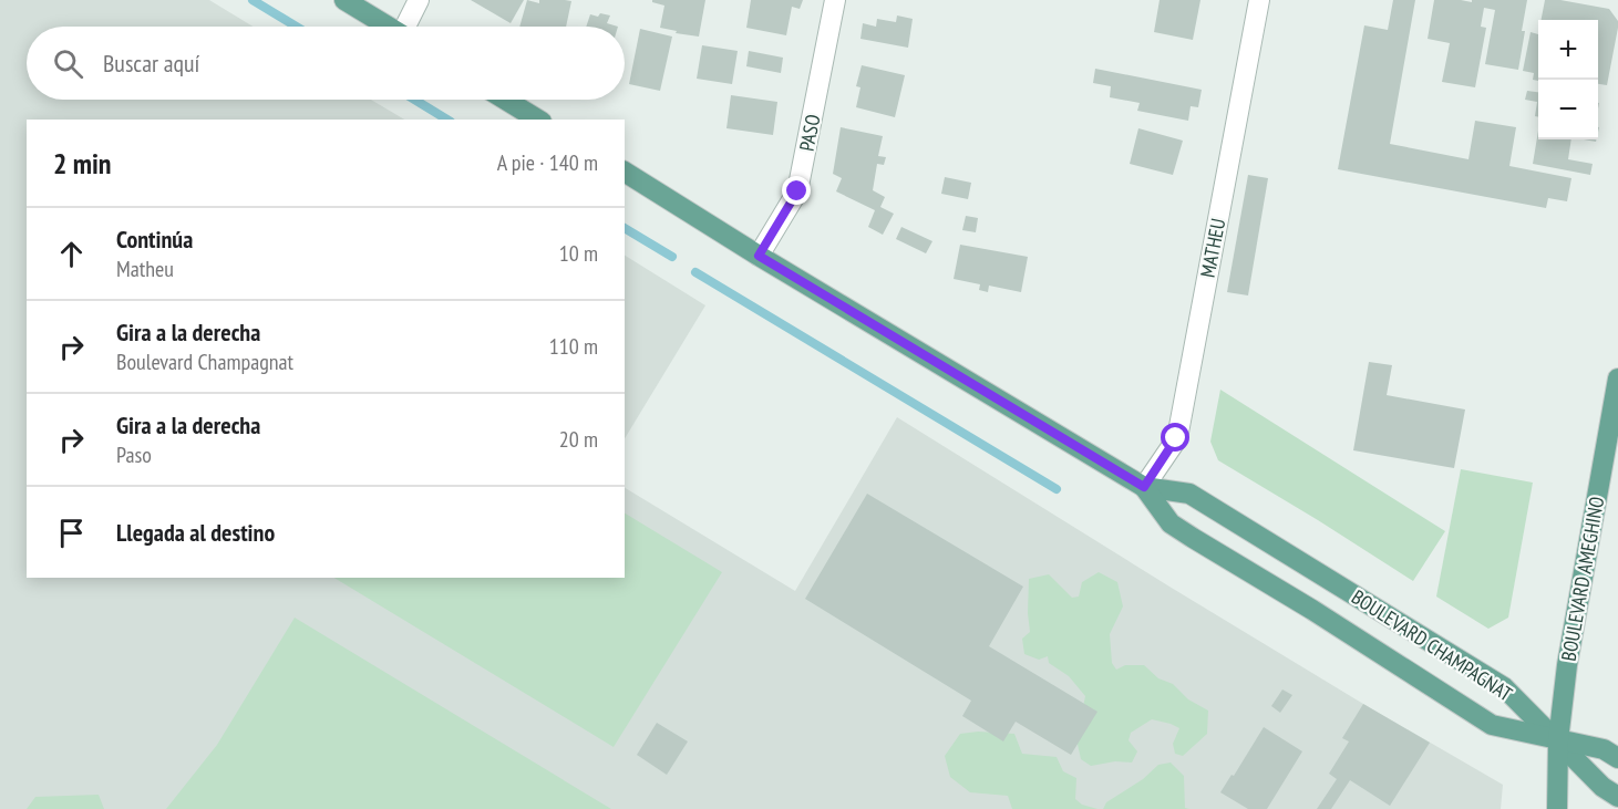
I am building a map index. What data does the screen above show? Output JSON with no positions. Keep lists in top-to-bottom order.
{
  "streets": {
    "main road": ["BOULEVARD AMEGHINO", "BOULEVARD CHAMPAGNAT"],
    "street": ["PASO", "MATHEU"]
  },
  "crossings": [
    ["PASO", "BOULEVARD CHAMPAGNAT"],
    ["MATHEU", "BOULEVARD CHAMPAGNAT"],
    ["BOULEVARD AMEGHINO", "BOULEVARD CHAMPAGNAT"]
  ],
  "page": {
    "map_buttons": ["+", "−"],
    "search": "Buscar aquí",
    "heading": ["2 min", "A pie · 140 m"],
    "list": [
      ["Continúa", "Matheu", "10 m"],
      ["Gira a la derecha", "Boulevard Champagnat", "110 m"],
      ["Gira a la derecha", "Paso", "20 m"],
      "Llegada al destino"
    ]
  }
}
